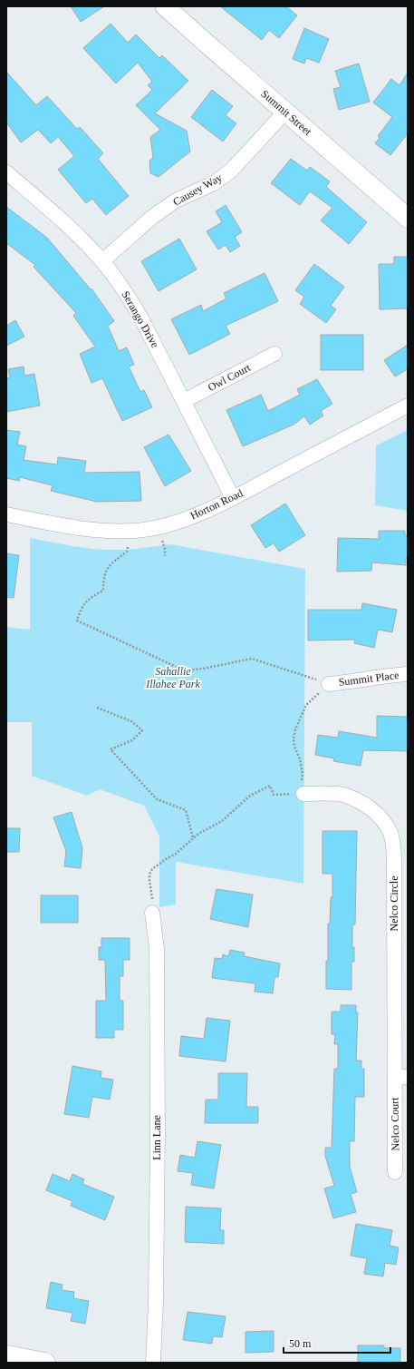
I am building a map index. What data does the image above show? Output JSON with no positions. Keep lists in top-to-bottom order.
{
  "streets": {
    "street": [
      "Summit Street",
      "Causey Way",
      "Serango Drive",
      "Owl Court",
      "Horton Road",
      "Summit Place",
      "Nelco Circle",
      "Nelco Court",
      "Linn Lane"
    ]
  },
  "crossings": [
    ["Summit Street", "Causey Way"],
    ["Causey Way", "Serango Drive"],
    ["Serango Drive", "Owl Court"],
    ["Serango Drive", "Horton Road"],
    ["Nelco Circle", "Nelco Court"]
  ],
  "parks": ["Sahallie Illahee Park"],
  "scale_bar": "50 m"
}
